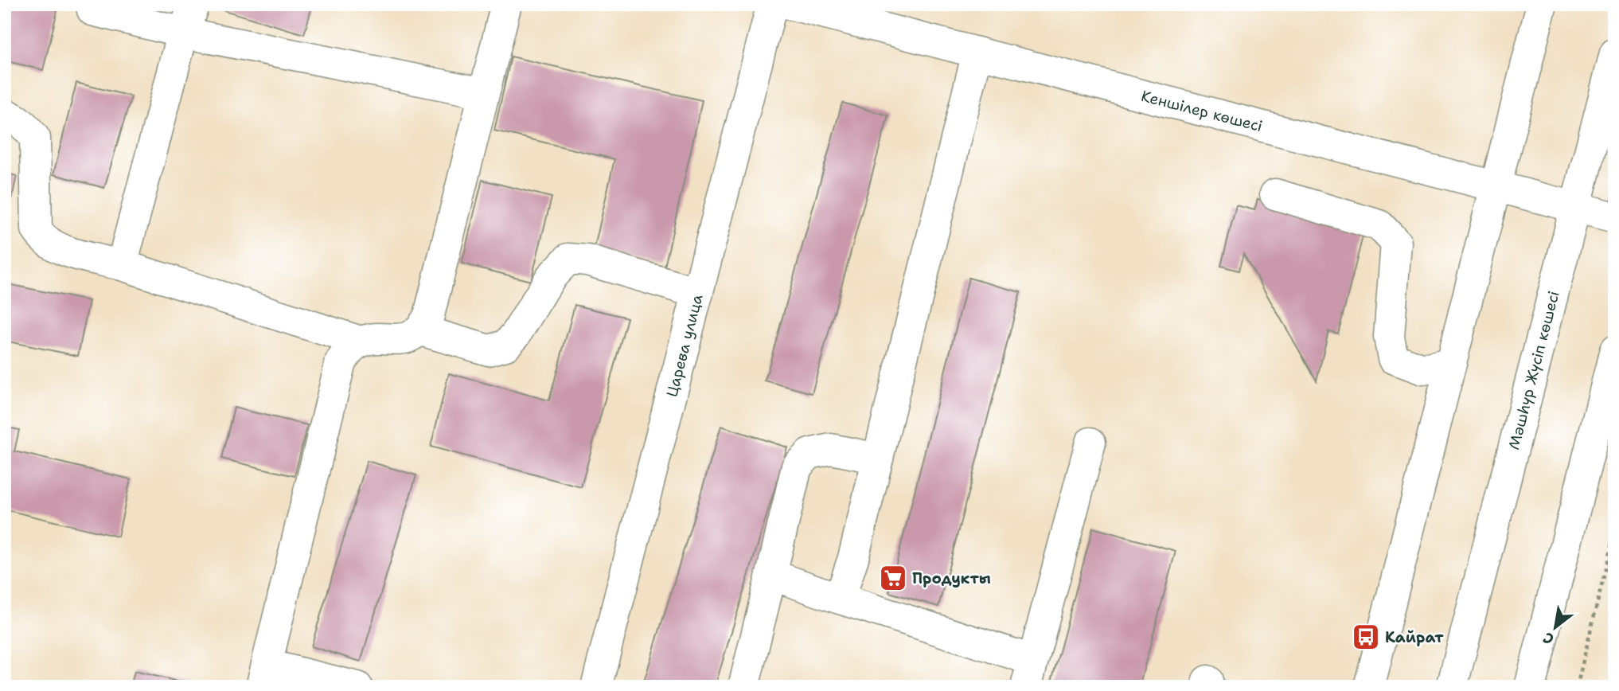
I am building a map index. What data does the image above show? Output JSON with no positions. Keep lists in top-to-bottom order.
{
  "streets": {
    "street": ["Кеншілер көшесі", "Царева улица", "Мәшһүр Жүсіп көшесі"]
  },
  "crossings": [
    ["Кеншілер көшесі", "Мәшһүр Жүсіп көшесі"]
  ],
  "places": {
    "supermarket": ["Продукты"],
    "bus stop": ["Кайрат"]
  },
  "north": "bottom left"
}
